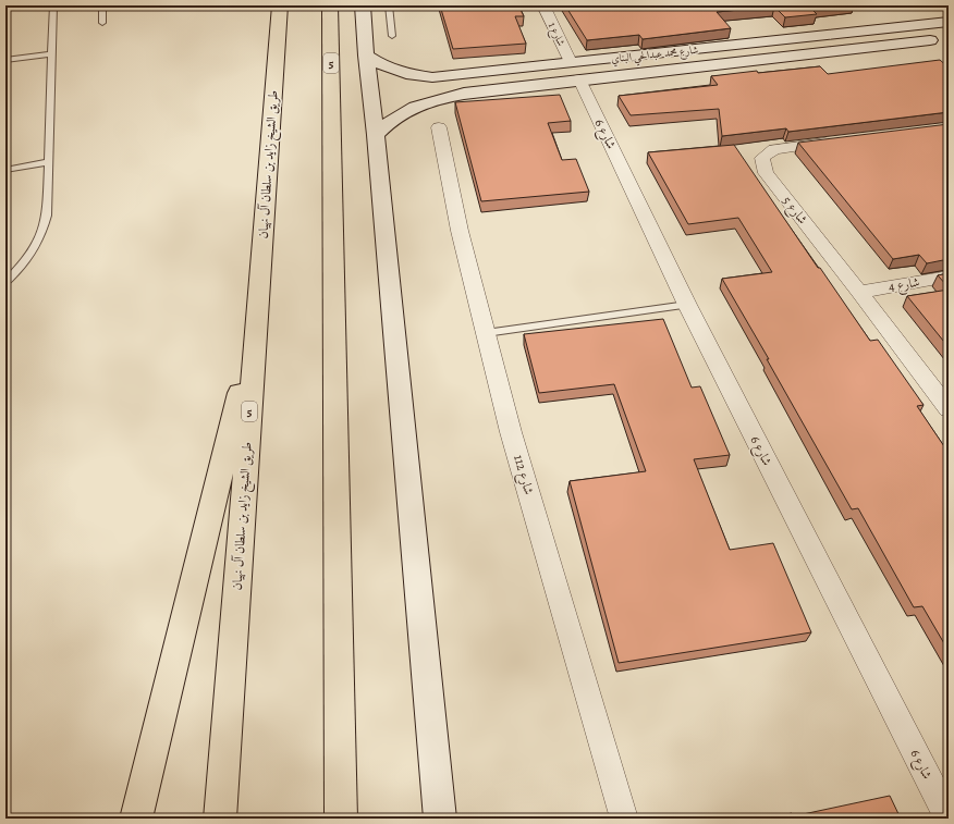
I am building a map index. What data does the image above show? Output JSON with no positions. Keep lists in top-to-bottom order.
{
  "streets": {
    "highway": ["5", "طريق الشيخ زايد بن سلطان آل نهيان"],
    "street": [
      "شارع 1",
      "شارع محمد عبدالحي البناي",
      "شارع 6",
      "شارع 5",
      "شارع 4",
      "شارع 112"
    ]
  },
  "crossings": [
    ["شارع 1", "شارع محمد عبدالحي البناي"],
    ["شارع 1", "شارع 6"],
    ["شارع محمد عبدالحي البناي", "شارع 6"],
    ["شارع 5", "شارع 4"]
  ]
}
